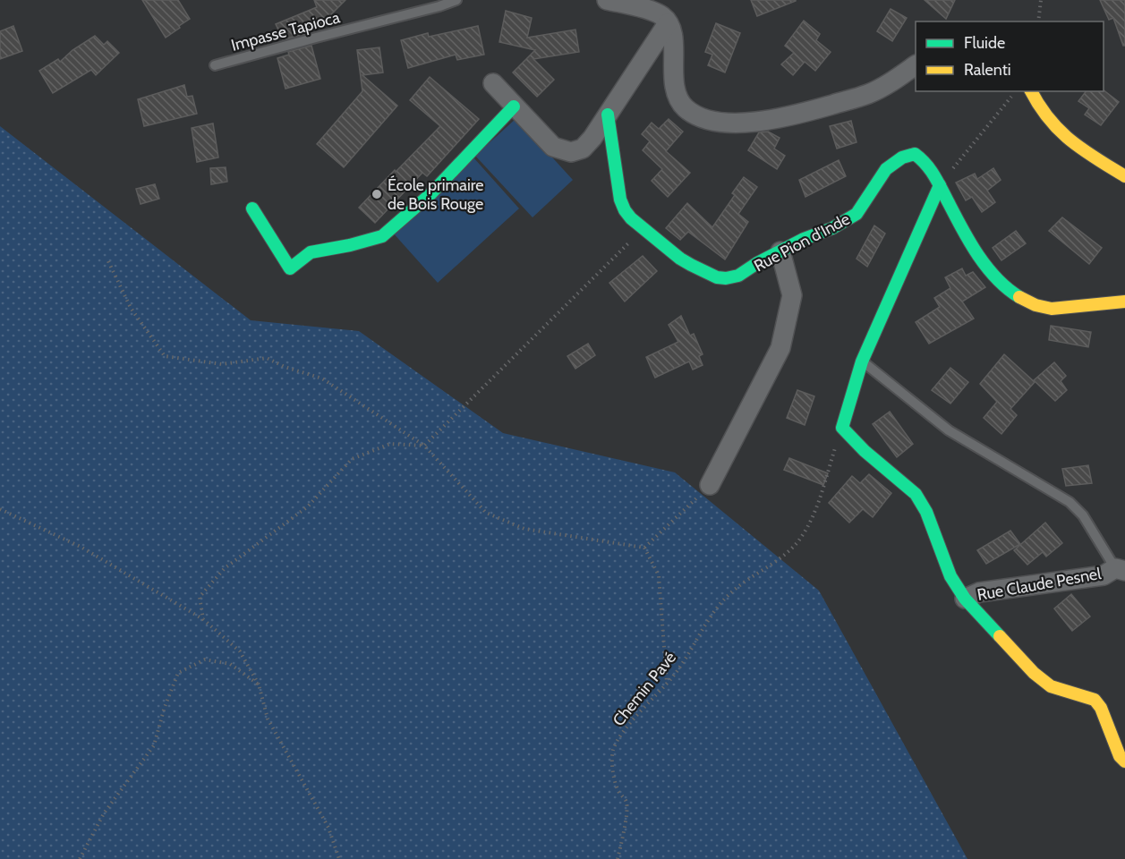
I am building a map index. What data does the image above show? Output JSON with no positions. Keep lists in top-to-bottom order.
{
  "streets": {
    "street": ["Rue Pion d'Inde", "Rue Claude Pesnel"],
    "lane": ["Impasse Tapioca"],
    "path": ["Chemin Pavé"]
  },
  "places": ["École primaire de Bois Rouge"],
  "legend": ["Fluide", "Ralenti"]
}
